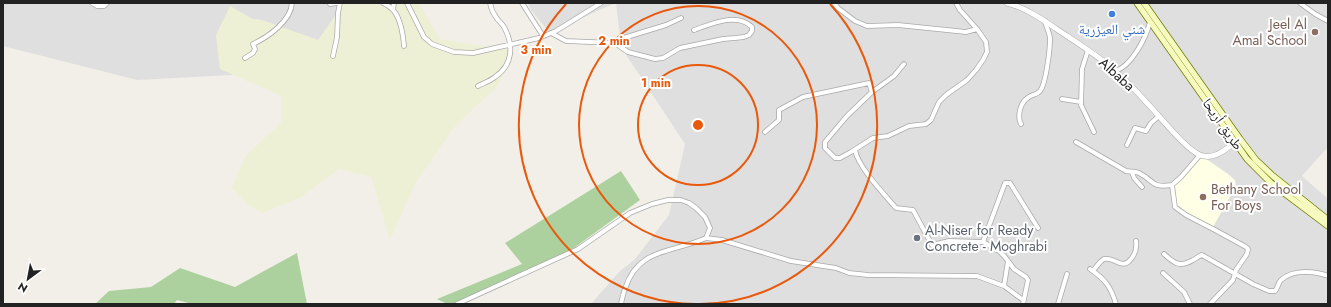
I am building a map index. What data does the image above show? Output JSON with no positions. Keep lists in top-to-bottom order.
{
  "streets": {
    "main road": ["طريق أريحا"],
    "street": ["Albaba"]
  },
  "places": [
    "شني العيزرية",
    "Jeel Al Amal School",
    "Bethany School For Boys",
    "Al-Niser for Ready Concrete - Moghrabi"
  ],
  "north": "bottom left",
  "rings": ["2 min", "3 min", "1 min"]
}
